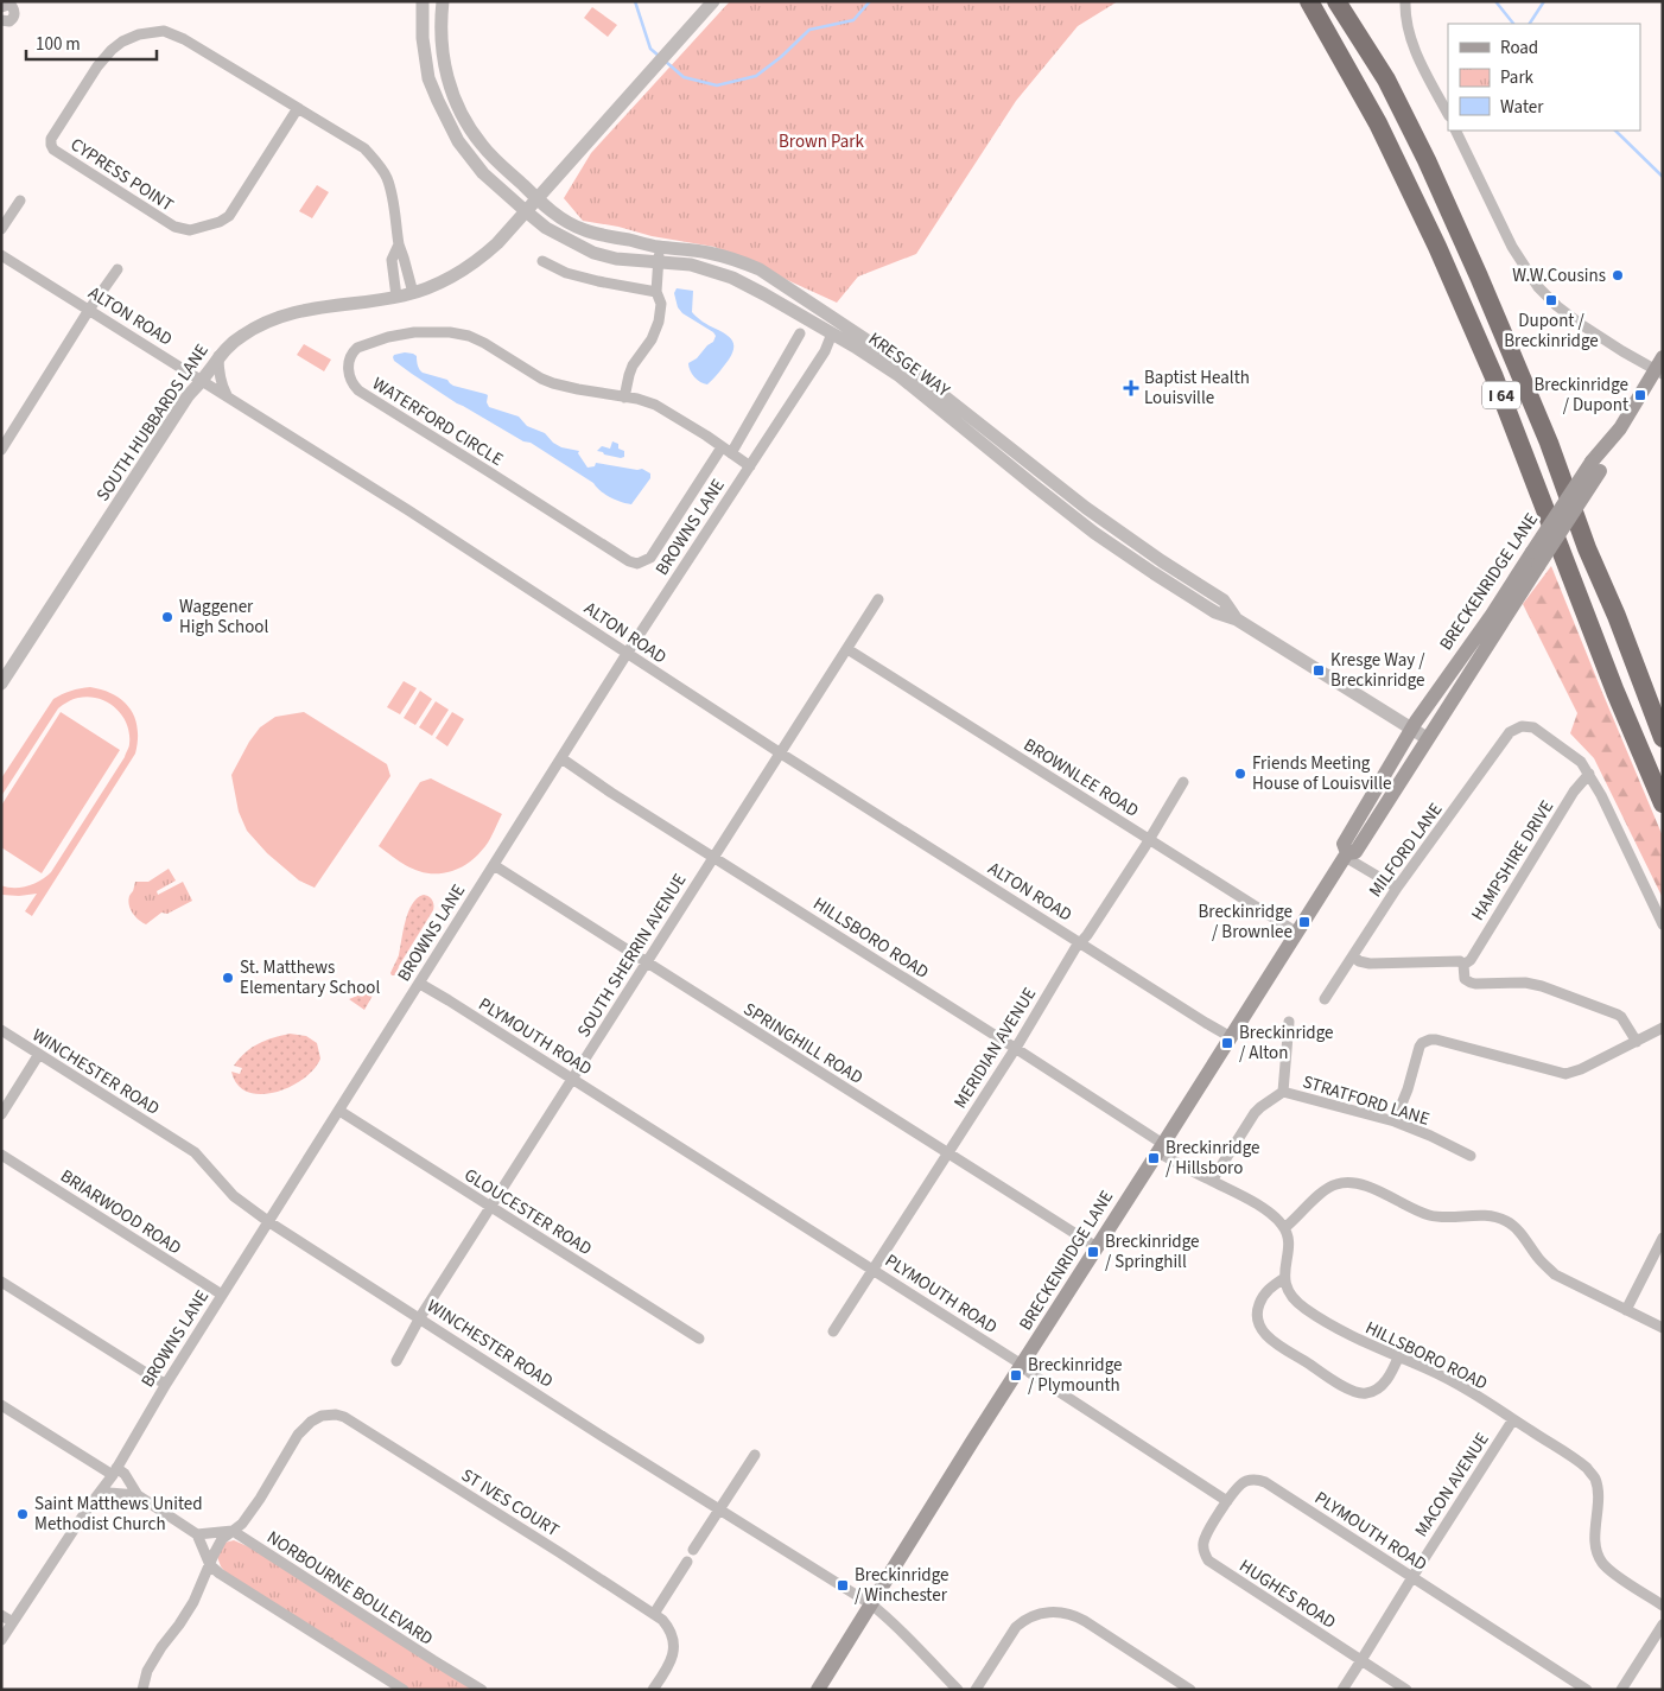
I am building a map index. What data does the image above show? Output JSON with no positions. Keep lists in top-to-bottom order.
{
  "streets": {
    "highway": ["I 64"],
    "main road": ["BRECKENRIDGE LANE"],
    "street": [
      "CYPRESS POINT",
      "ALTON ROAD",
      "KRESGE WAY",
      "WATERFORD CIRCLE",
      "SOUTH HUBBARDS LANE",
      "BROWNS LANE",
      "BROWNLEE ROAD",
      "MILFORD LANE",
      "HAMPSHIRE DRIVE",
      "HILLSBORO ROAD",
      "SOUTH SHERRIN AVENUE",
      "PLYMOUTH ROAD",
      "SPRINGHILL ROAD",
      "MERIDIAN AVENUE",
      "WINCHESTER ROAD",
      "STRATFORD LANE",
      "BRIARWOOD ROAD",
      "GLOUCESTER ROAD",
      "MACON AVENUE",
      "ST IVES COURT",
      "NORBOURNE BOULEVARD",
      "HUGHES ROAD"
    ]
  },
  "crossings": [
    ["CYPRESS POINT", "SOUTH HUBBARDS LANE"],
    ["ALTON ROAD", "SOUTH HUBBARDS LANE"],
    ["ALTON ROAD", "BROWNS LANE"],
    ["ALTON ROAD", "BRECKENRIDGE LANE"],
    ["ALTON ROAD", "SOUTH SHERRIN AVENUE"],
    ["ALTON ROAD", "MERIDIAN AVENUE"],
    ["KRESGE WAY", "SOUTH HUBBARDS LANE"],
    ["KRESGE WAY", "BROWNS LANE"],
    ["KRESGE WAY", "BRECKENRIDGE LANE"],
    ["WATERFORD CIRCLE", "BROWNS LANE"],
    ["BROWNS LANE", "HILLSBORO ROAD"],
    ["BROWNS LANE", "PLYMOUTH ROAD"],
    ["BROWNS LANE", "SPRINGHILL ROAD"],
    ["BROWNS LANE", "WINCHESTER ROAD"],
    ["BROWNS LANE", "BRIARWOOD ROAD"],
    ["BROWNS LANE", "GLOUCESTER ROAD"],
    ["BRECKENRIDGE LANE", "BROWNLEE ROAD"],
    ["BRECKENRIDGE LANE", "HILLSBORO ROAD"],
    ["BRECKENRIDGE LANE", "PLYMOUTH ROAD"],
    ["BRECKENRIDGE LANE", "SPRINGHILL ROAD"],
    ["BRECKENRIDGE LANE", "WINCHESTER ROAD"],
    ["BROWNLEE ROAD", "SOUTH SHERRIN AVENUE"],
    ["BROWNLEE ROAD", "MERIDIAN AVENUE"],
    ["MILFORD LANE", "HAMPSHIRE DRIVE"],
    ["HILLSBORO ROAD", "SOUTH SHERRIN AVENUE"],
    ["HILLSBORO ROAD", "MERIDIAN AVENUE"],
    ["HILLSBORO ROAD", "MACON AVENUE"],
    ["SOUTH SHERRIN AVENUE", "PLYMOUTH ROAD"],
    ["SOUTH SHERRIN AVENUE", "SPRINGHILL ROAD"],
    ["SOUTH SHERRIN AVENUE", "WINCHESTER ROAD"],
    ["SOUTH SHERRIN AVENUE", "GLOUCESTER ROAD"],
    ["PLYMOUTH ROAD", "MERIDIAN AVENUE"],
    ["PLYMOUTH ROAD", "MACON AVENUE"],
    ["PLYMOUTH ROAD", "HUGHES ROAD"],
    ["SPRINGHILL ROAD", "MERIDIAN AVENUE"],
    ["MACON AVENUE", "HUGHES ROAD"],
    ["ST IVES COURT", "NORBOURNE BOULEVARD"]
  ],
  "parks": ["Brown Park"],
  "places": {
    "other": [
      "W.W.Cousins",
      "Waggener High School",
      "Friends Meeting House of Louisville",
      "St. Matthews Elementary School",
      "Saint Matthews United Methodist Church"
    ],
    "transit": [
      "Dupont / Breckinridge",
      "Breckinridge / Dupont",
      "Kresge Way / Breckinridge",
      "Breckinridge / Brownlee",
      "Breckinridge / Alton",
      "Breckinridge / Hillsboro",
      "Breckinridge / Springhill",
      "Breckinridge / Plymounth",
      "Breckinridge / Winchester"
    ],
    "health": ["Baptist Health Louisville"]
  },
  "legend": ["Road", "Park", "Water"],
  "scale_bar": "100 m"
}
